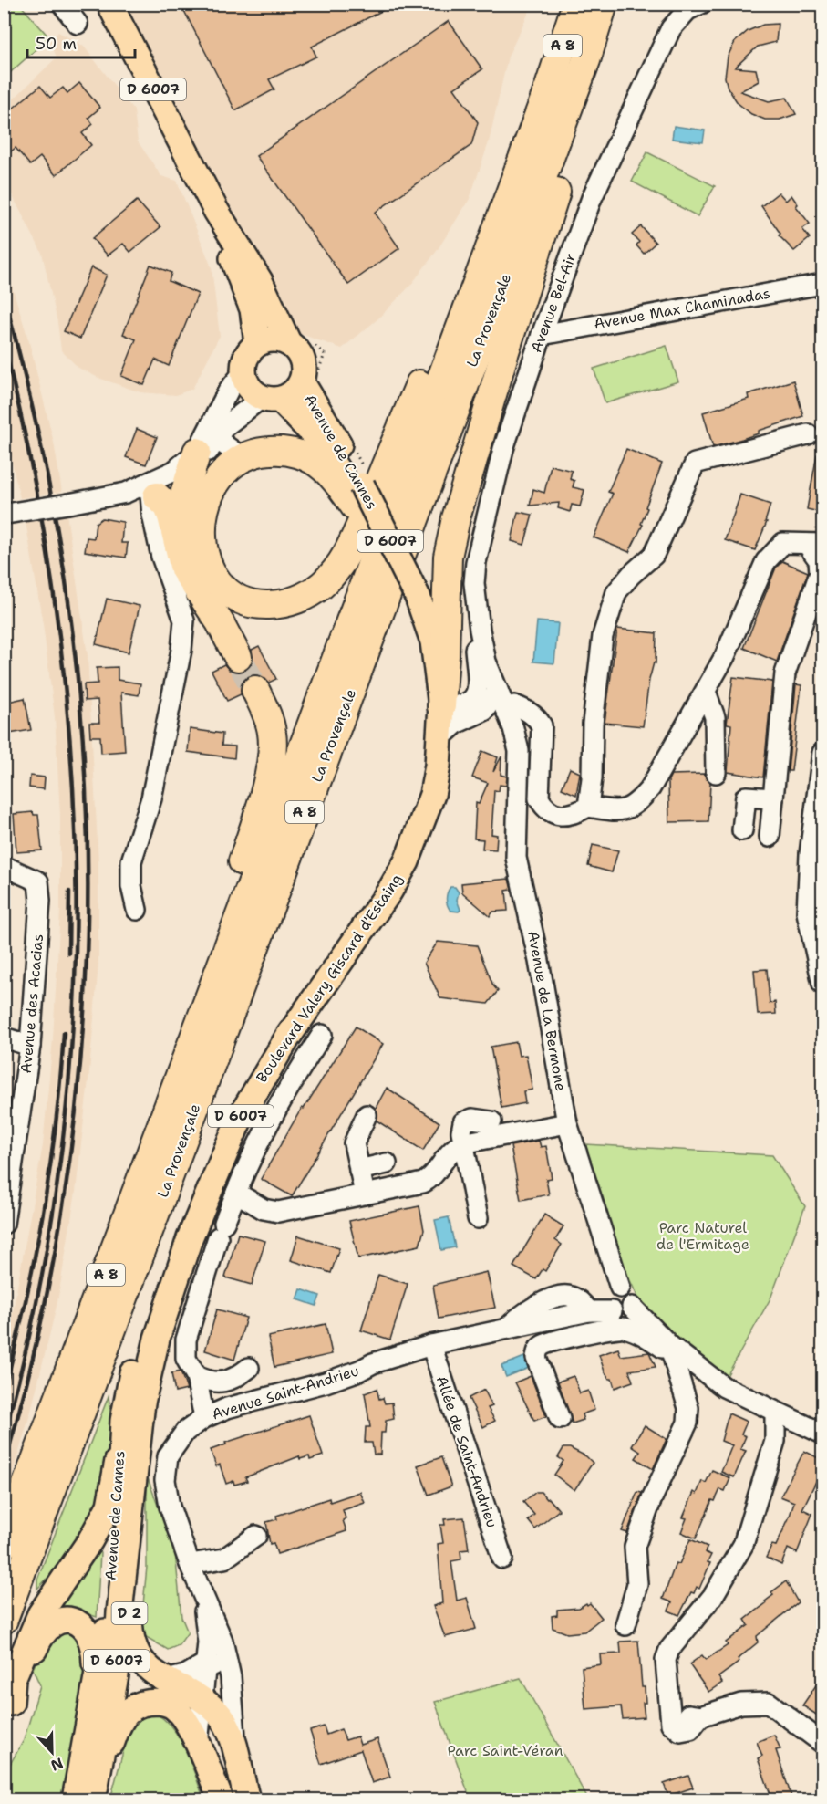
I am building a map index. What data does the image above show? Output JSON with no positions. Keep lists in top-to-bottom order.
{
  "streets": {
    "highway": ["A 8", "La Provençale"],
    "main road": [
      "D 6007",
      "Avenue de Cannes",
      "Boulevard Valery Giscard d'Estaing",
      "D 2"
    ],
    "street": [
      "Avenue Bel-Air",
      "Avenue Max Chaminadas",
      "Avenue des Acacias",
      "Avenue de La Bermone",
      "Avenue Saint-Andrieu",
      "Allée de Saint-Andrieu"
    ]
  },
  "crossings": [
    ["D 6007", "Avenue de Cannes"],
    ["Avenue Bel-Air", "Avenue Max Chaminadas"],
    ["Avenue Bel-Air", "Avenue de Cannes"],
    ["Avenue Bel-Air", "Avenue de La Bermone"],
    ["Avenue de Cannes", "Boulevard Valery Giscard d'Estaing"],
    ["Avenue de Cannes", "D 2"],
    ["Boulevard Valery Giscard d'Estaing", "D 2"],
    ["Avenue de La Bermone", "Avenue Saint-Andrieu"],
    ["Avenue Saint-Andrieu", "Allée de Saint-Andrieu"],
    ["Avenue Saint-Andrieu", "D 2"]
  ],
  "parks": ["Parc Naturel de l'Ermitage", "Parc Saint-Véran"],
  "scale_bar": "50 m",
  "north": "bottom"
}
